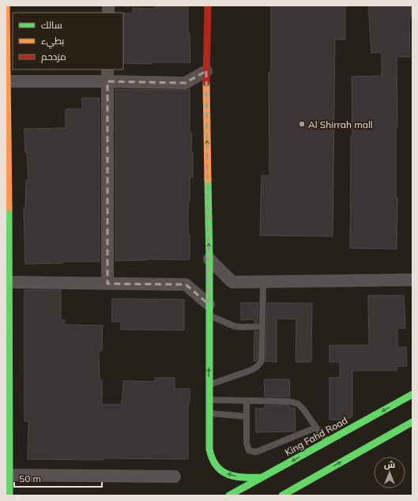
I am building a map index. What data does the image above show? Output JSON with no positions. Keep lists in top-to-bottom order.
{
  "streets": {
    "main road": ["King Fahd Road"]
  },
  "places": ["Al Shirrah mall"],
  "legend": ["سالك", "بطيء", "مزدحم"],
  "scale_bar": "50 m",
  "north": "top"
}
